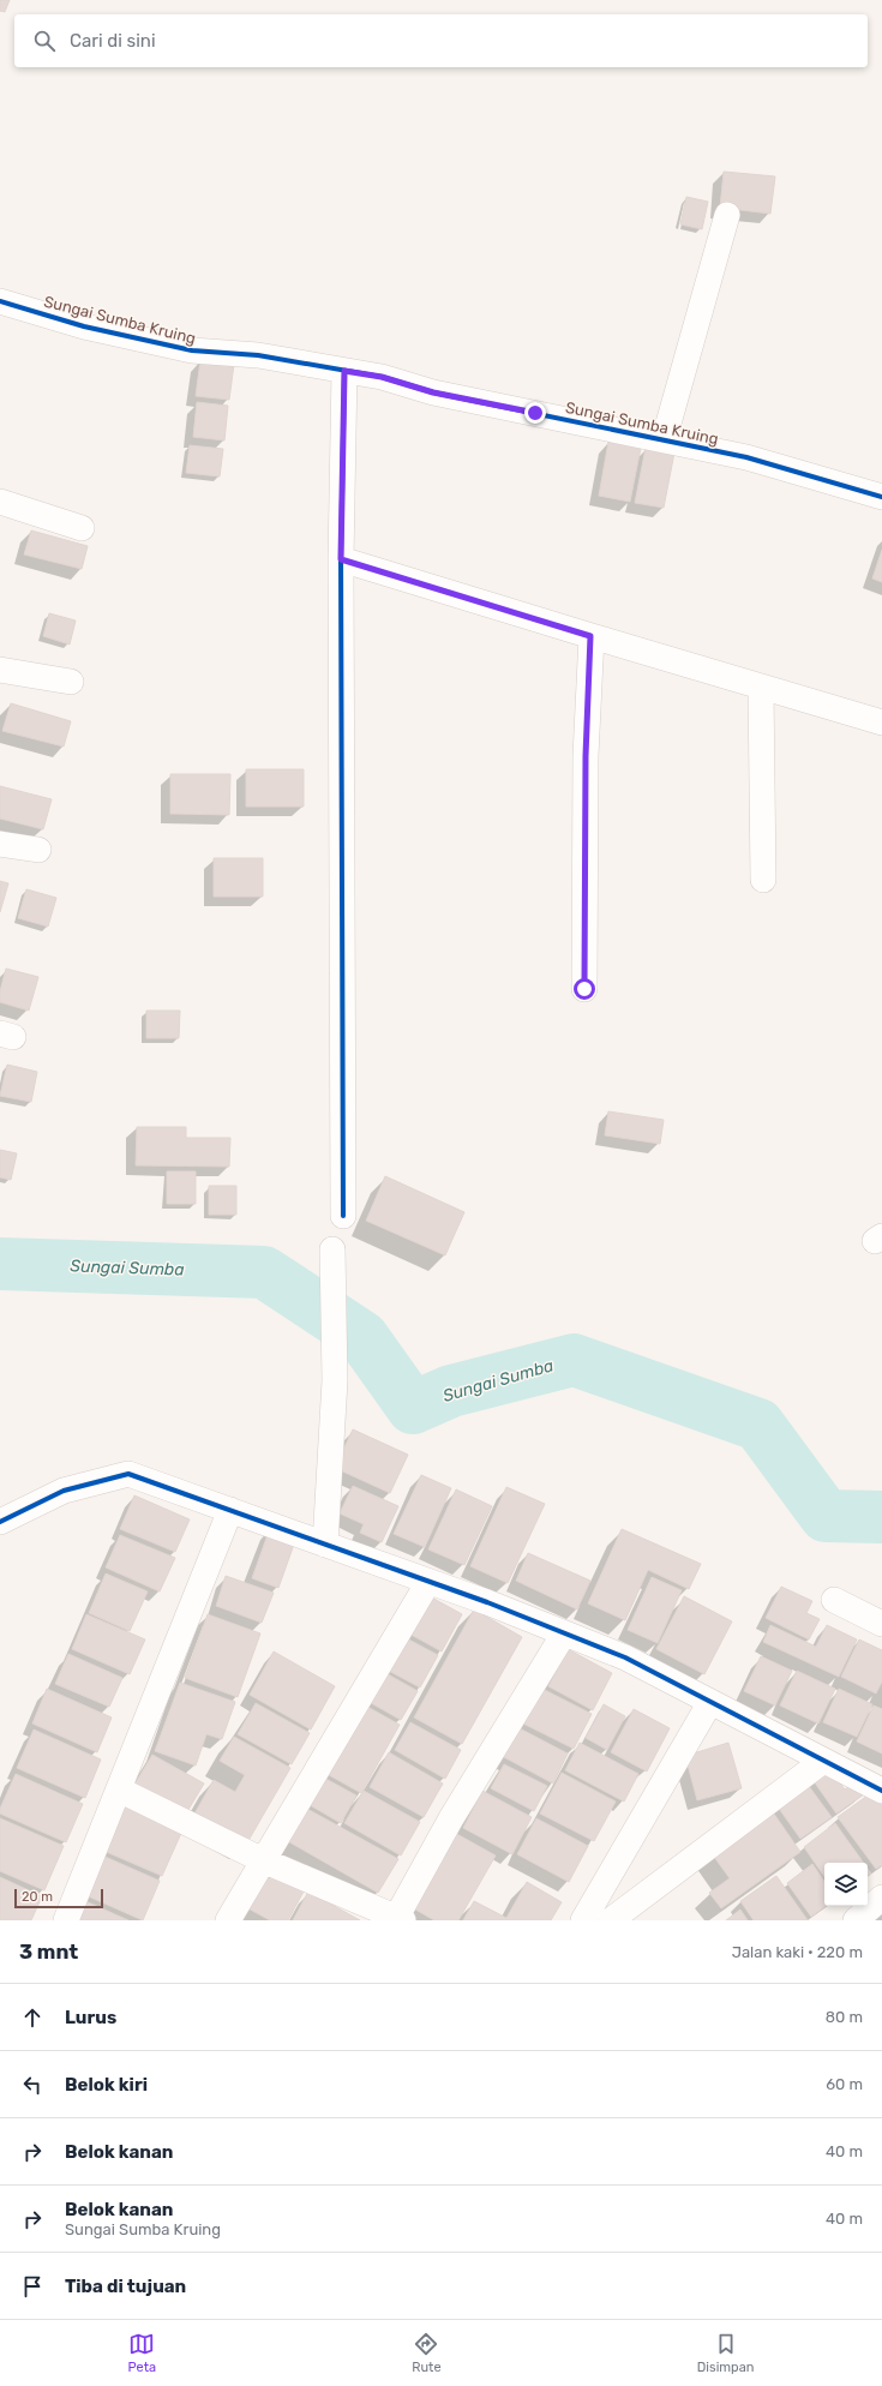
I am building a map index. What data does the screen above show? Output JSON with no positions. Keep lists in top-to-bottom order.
{
  "streets": {
    "street": ["Sungai Sumba Kruing"]
  },
  "water": ["Sungai Sumba"],
  "scale_bar": "20 m",
  "page": {
    "search": "Cari di sini",
    "scale": "20 m",
    "heading": ["3 mnt", "Jalan kaki · 220 m"],
    "list": [
      ["Lurus", "80 m"],
      ["Belok kiri", "60 m"],
      ["Belok kanan", "40 m"],
      ["Belok kanan", "Sungai Sumba Kruing", "40 m"],
      "Tiba di tujuan"
    ],
    "nav": ["Peta", "Rute", "Disimpan"]
  }
}
